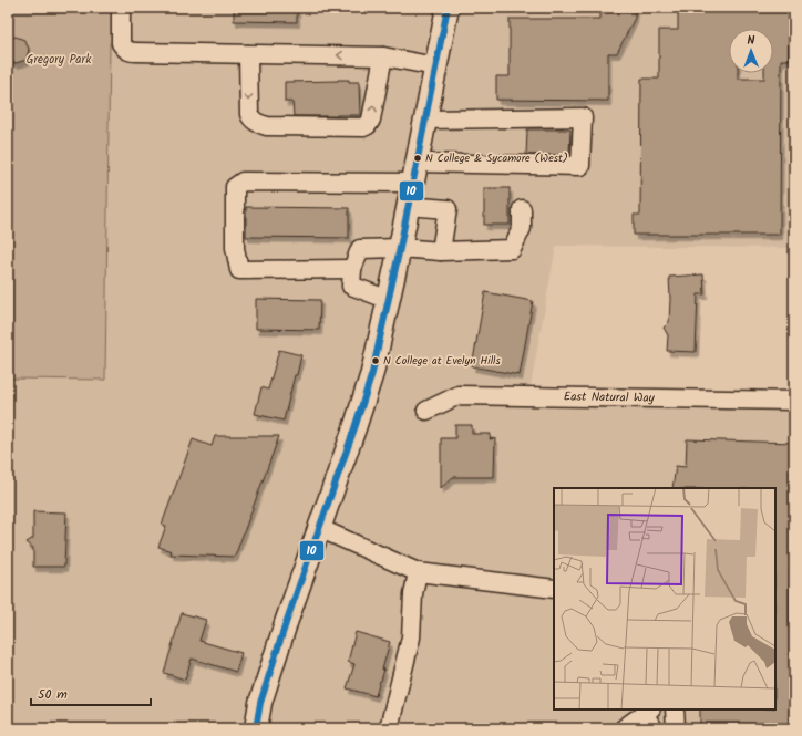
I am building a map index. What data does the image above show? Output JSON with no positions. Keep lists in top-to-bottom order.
{
  "streets": {
    "lane": ["East Natural Way"]
  },
  "parks": ["Gregory Park"],
  "places": ["N College & Sycamore (West)", "N College at Evelyn Hills"],
  "lines": ["transit line 10"],
  "scale_bar": "50 m",
  "north": "top"
}
